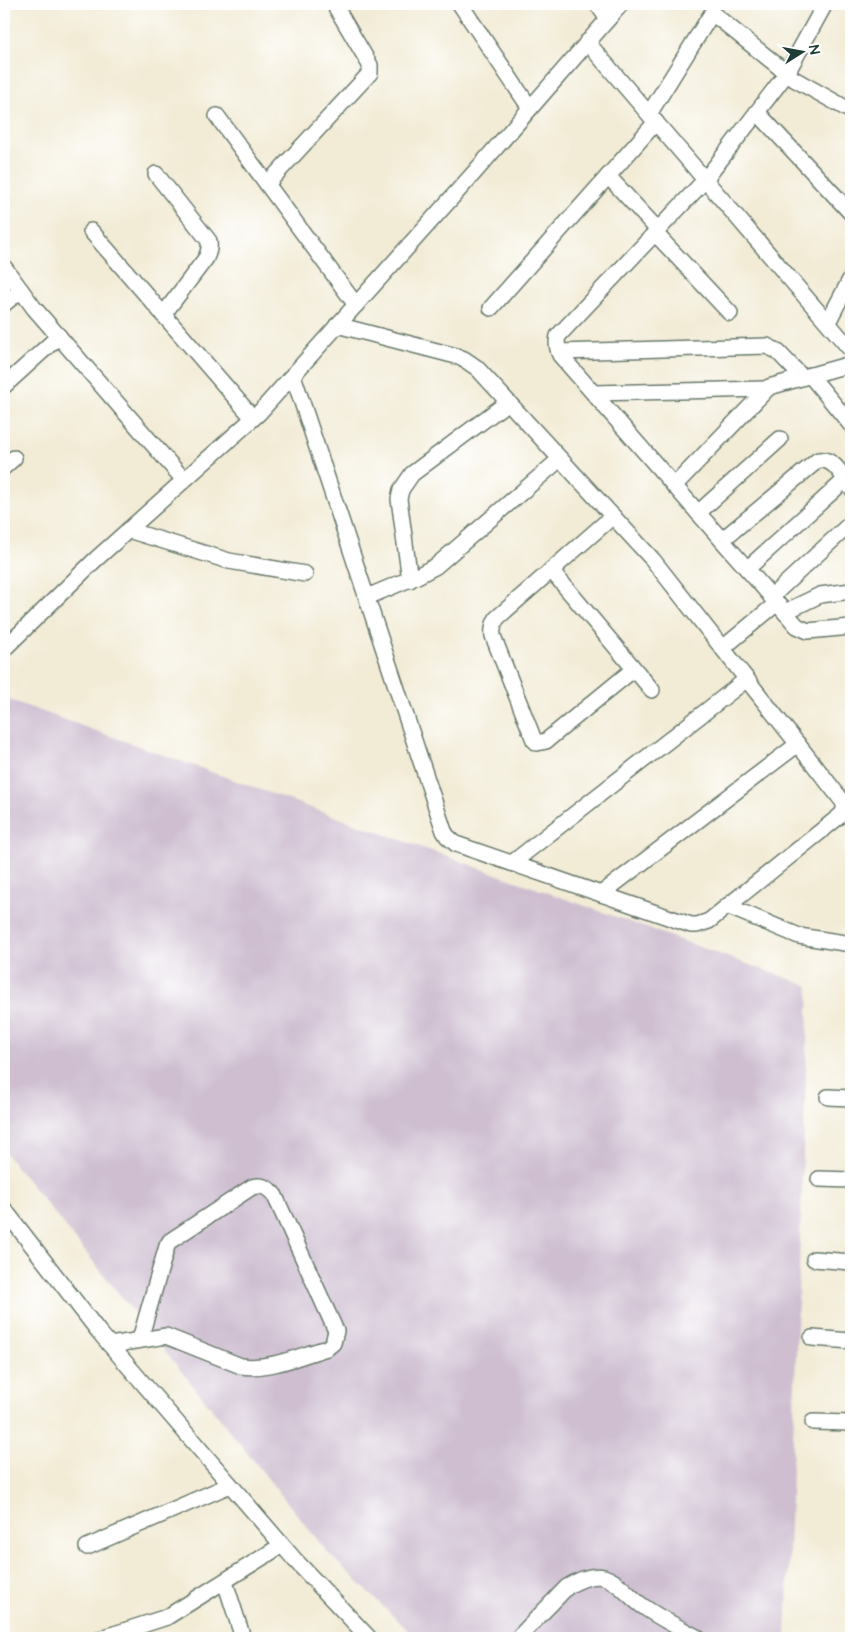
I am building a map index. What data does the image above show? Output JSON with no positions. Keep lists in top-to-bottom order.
{
  "north": "right"
}
